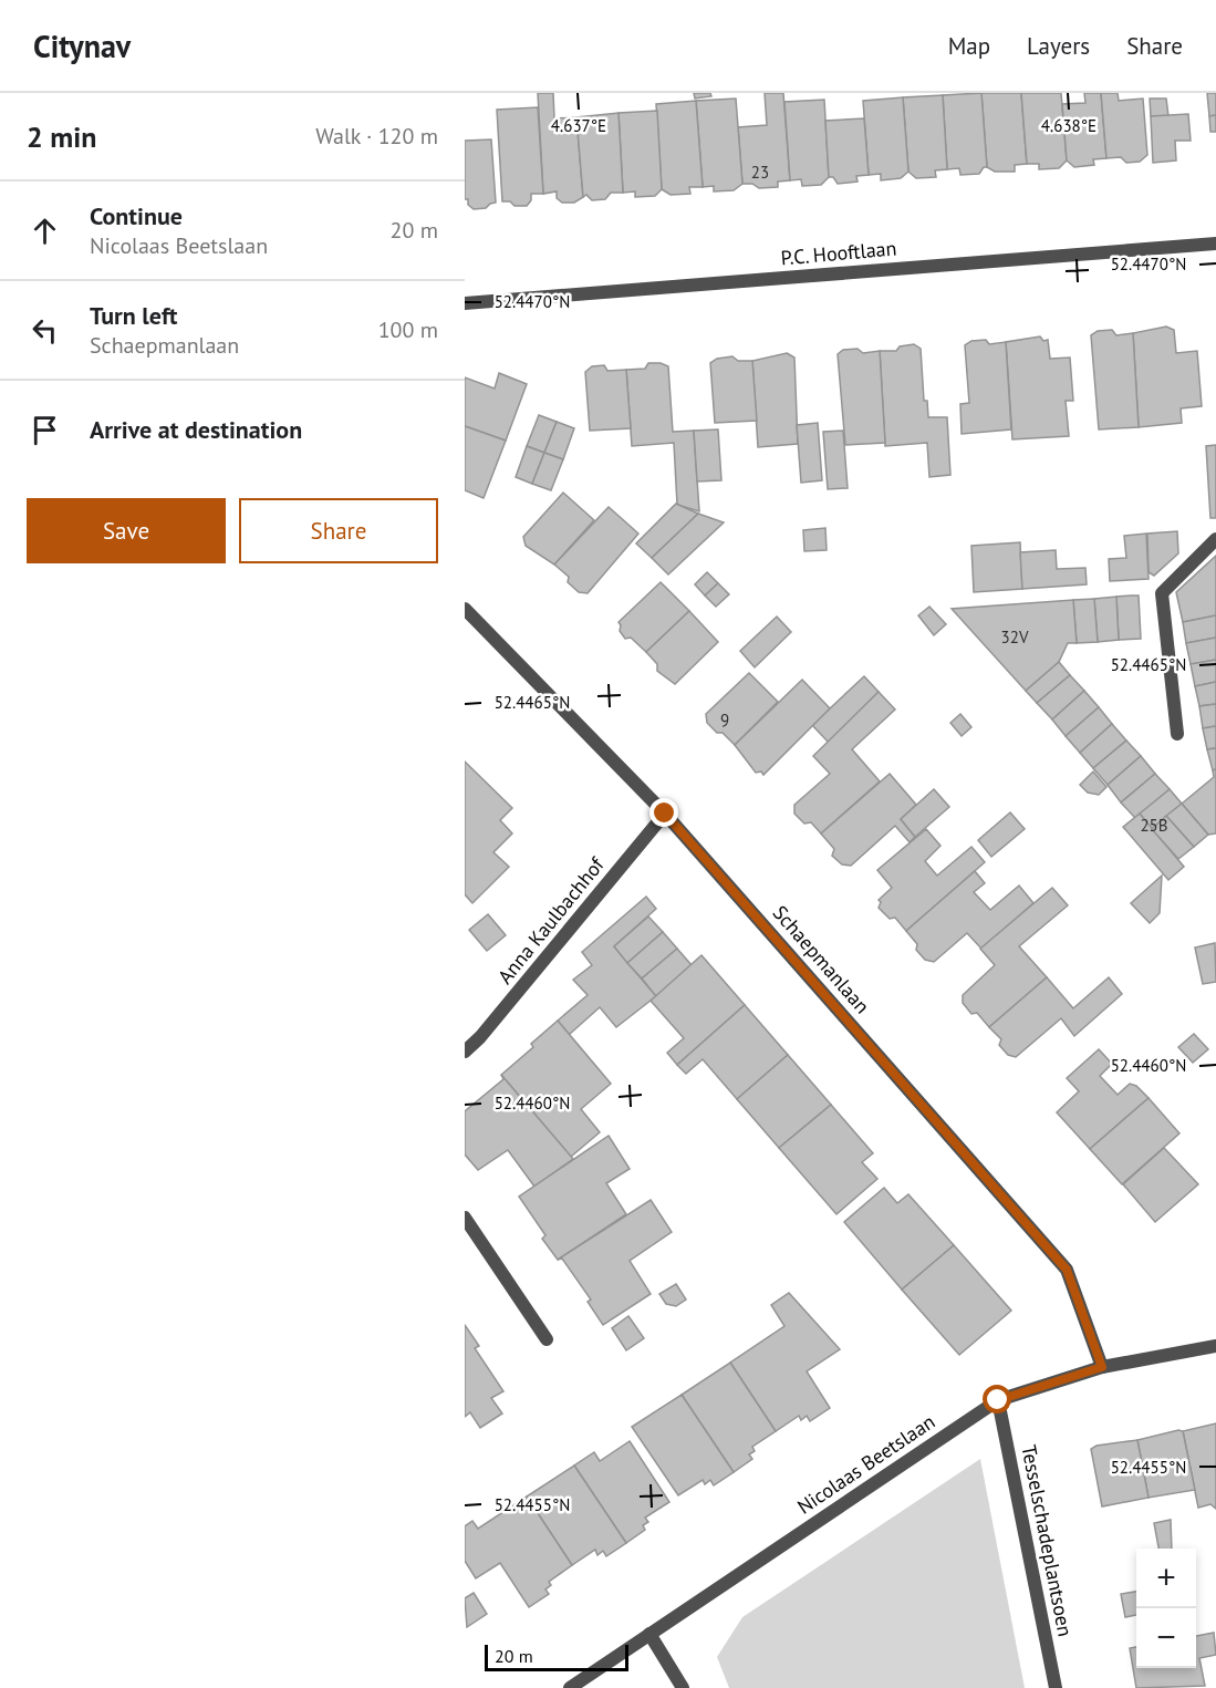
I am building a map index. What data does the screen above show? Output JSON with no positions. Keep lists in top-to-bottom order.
{
  "streets": {
    "street": [
      "P.C. Hooftlaan",
      "Anna Kaulbachhof",
      "Schaepmanlaan",
      "Nicolaas Beetslaan",
      "Tesselschadeplantsoen"
    ]
  },
  "crossings": [
    ["Anna Kaulbachhof", "Schaepmanlaan"],
    ["Schaepmanlaan", "Nicolaas Beetslaan"],
    ["Nicolaas Beetslaan", "Tesselschadeplantsoen"]
  ],
  "house_numbers": [
    "23",
    "32V",
    "9",
    "25B"
  ],
  "scale_bar": "20 m",
  "page": {
    "header": "Citynav",
    "nav": ["Map", "Layers", "Share"],
    "heading": ["2 min", "Walk · 120 m"],
    "list": [
      ["Continue", "Nicolaas Beetslaan", "20 m"],
      ["Turn left", "Schaepmanlaan", "100 m"],
      "Arrive at destination"
    ],
    "buttons": ["Save", "Share"],
    "map_buttons": ["+", "−"],
    "scale": "20 m"
  },
  "coordinates": [
    "4.637°E",
    "4.638°E",
    "52.4470°N",
    "52.4465°N",
    "52.4460°N",
    "52.4455°N"
  ]
}
